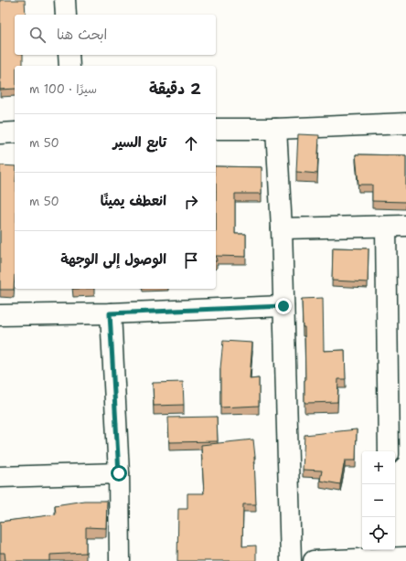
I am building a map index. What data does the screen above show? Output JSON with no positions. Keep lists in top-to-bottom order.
{
  "page": {
    "search": "ابحث هنا",
    "heading": ["2 دقيقة", "سيرًا · 100 m"],
    "list": [
      ["تابع السير", "50 m"],
      ["انعطف يمينًا", "50 m"],
      "الوصول إلى الوجهة"
    ],
    "map_buttons": ["+", "−"]
  }
}
